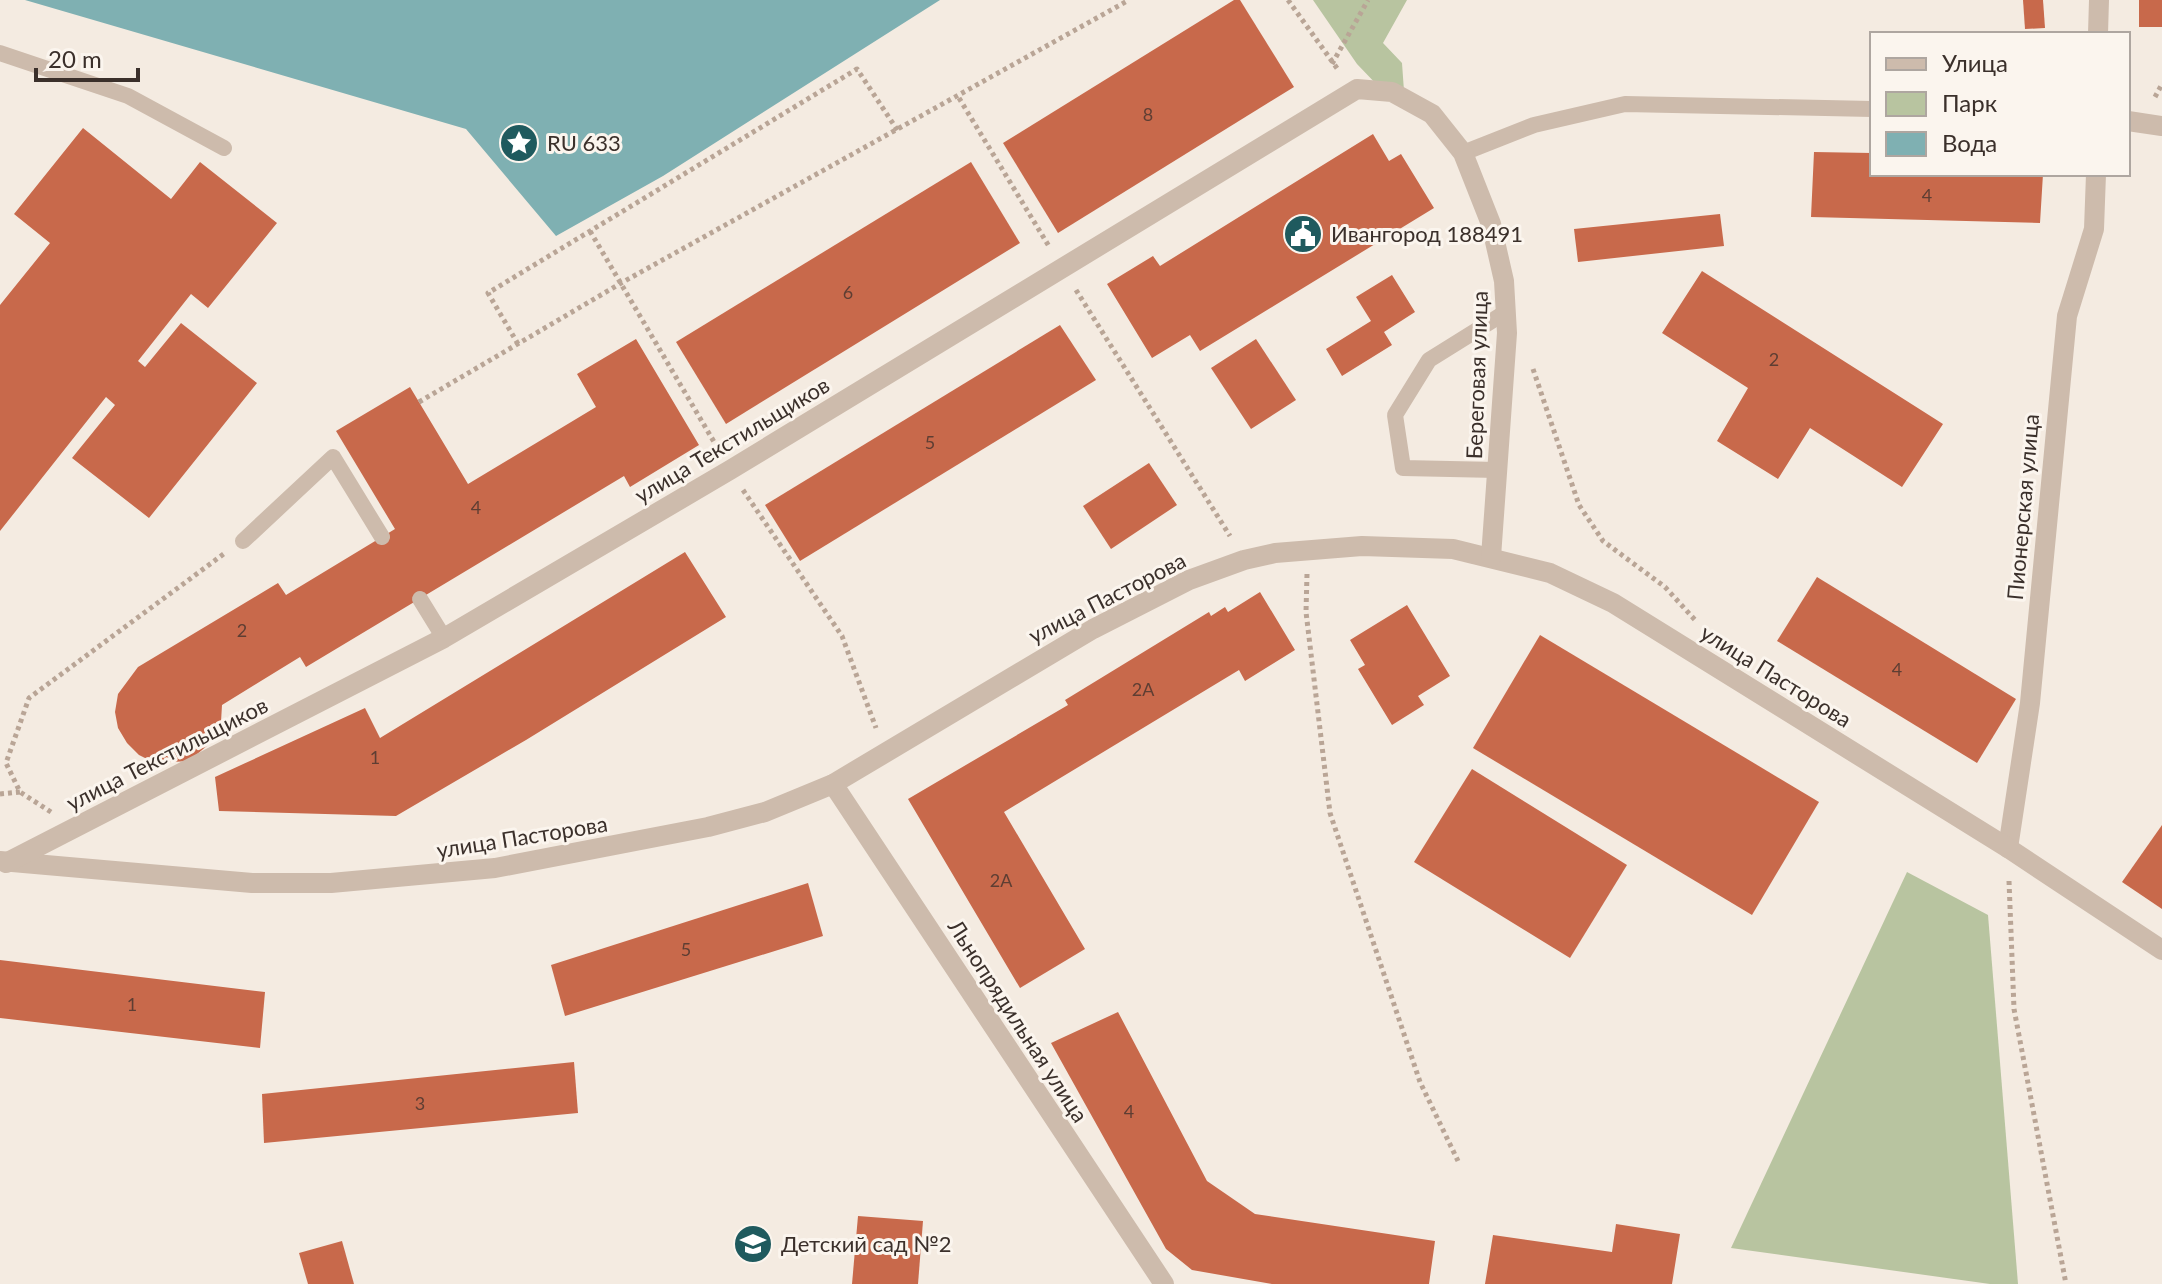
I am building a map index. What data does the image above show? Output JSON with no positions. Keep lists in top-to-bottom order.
{
  "streets": {
    "street": [
      "Береговая улица",
      "улица Текстильщиков",
      "Пионерская улица",
      "улица Пасторова",
      "Льнопрядильная улица"
    ]
  },
  "crossings": [
    ["Береговая улица", "улица Пасторова"],
    ["улица Текстильщиков", "улица Пасторова"],
    ["Пионерская улица", "улица Пасторова"],
    ["улица Пасторова", "Льнопрядильная улица"]
  ],
  "places": {
    "place": ["RU 633"],
    "public building": ["Ивангород 188491"],
    "school or university": ["Детский сад №2"]
  },
  "house_numbers": [
    "8",
    "4",
    "6",
    "2",
    "5",
    "4",
    "2",
    "4",
    "2А",
    "1",
    "2А",
    "5",
    "1",
    "3",
    "4"
  ],
  "legend": ["Улица", "Парк", "Вода"],
  "scale_bar": "20 m"
}
